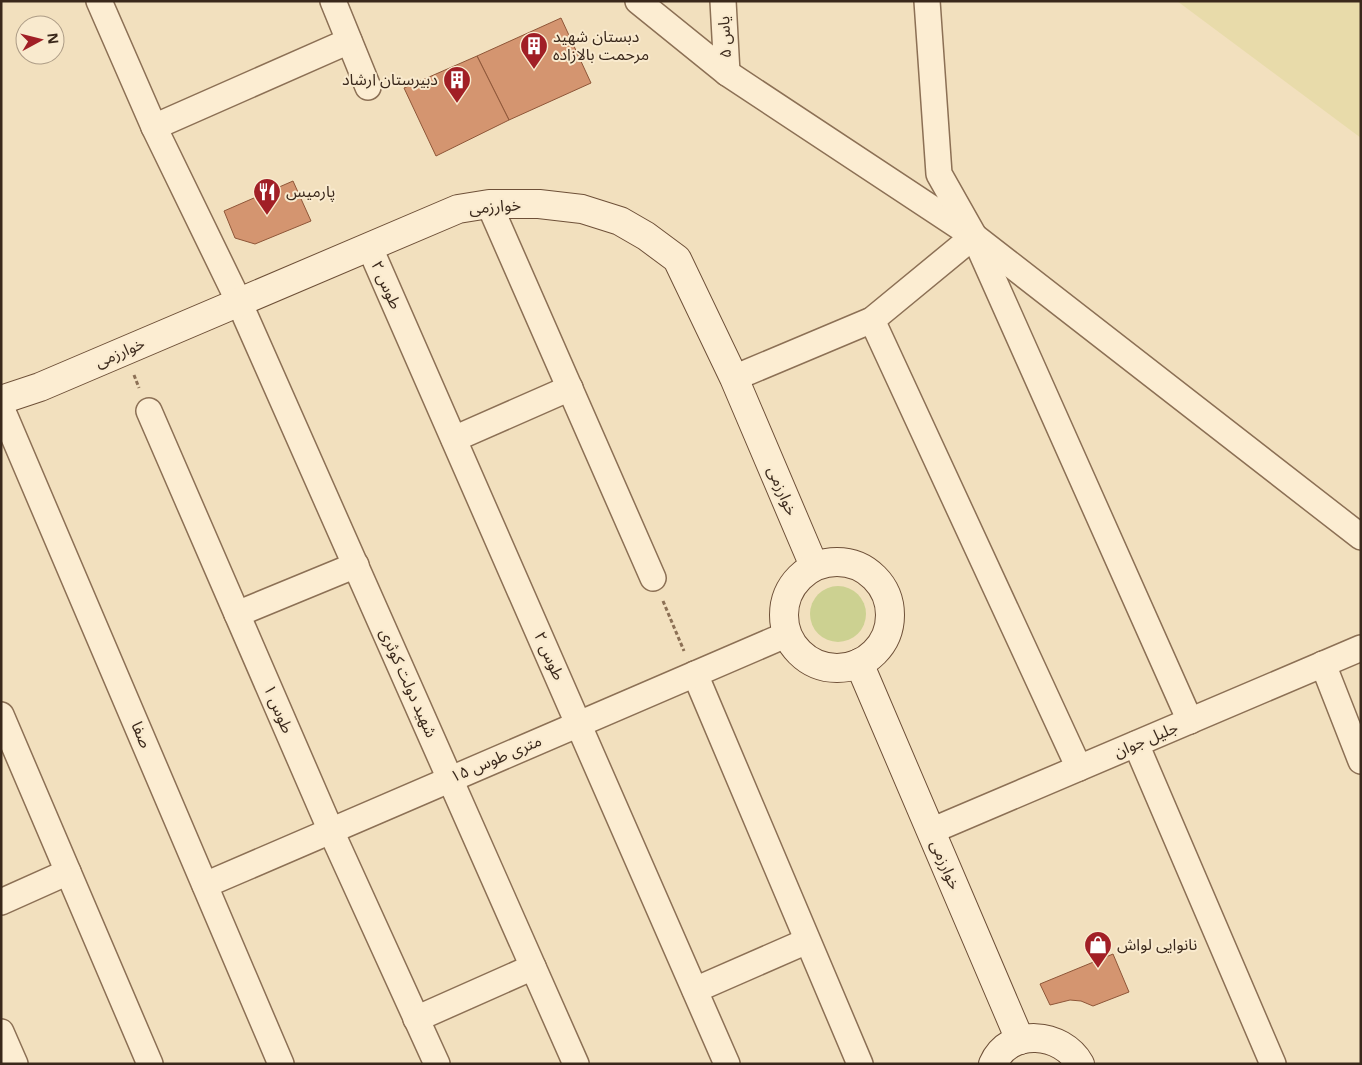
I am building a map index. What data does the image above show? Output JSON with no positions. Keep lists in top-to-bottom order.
{
  "streets": {
    "street": [
      "یاس ۵",
      "خوارزمی",
      "طوس ۲",
      "شهید دولت کوثری",
      "طوس ۱",
      "صفا",
      "جلیل جوان",
      "۱۵ متری طوس"
    ]
  },
  "crossings": [
    ["خوارزمی", "طوس ۲"],
    ["خوارزمی", "شهید دولت کوثری"],
    ["خوارزمی", "جلیل جوان"],
    ["خوارزمی", "۱۵ متری طوس"],
    ["طوس ۲", "۱۵ متری طوس"],
    ["شهید دولت کوثری", "۱۵ متری طوس"],
    ["طوس ۱", "۱۵ متری طوس"],
    ["صفا", "۱۵ متری طوس"]
  ],
  "places": {
    "building": ["دبستان شهید مرحمت بالازاده", "دبیرستان ارشاد"],
    "restaurant": ["پارمیس"],
    "shop": ["نانوایی لواش"]
  },
  "north": "right"
}
